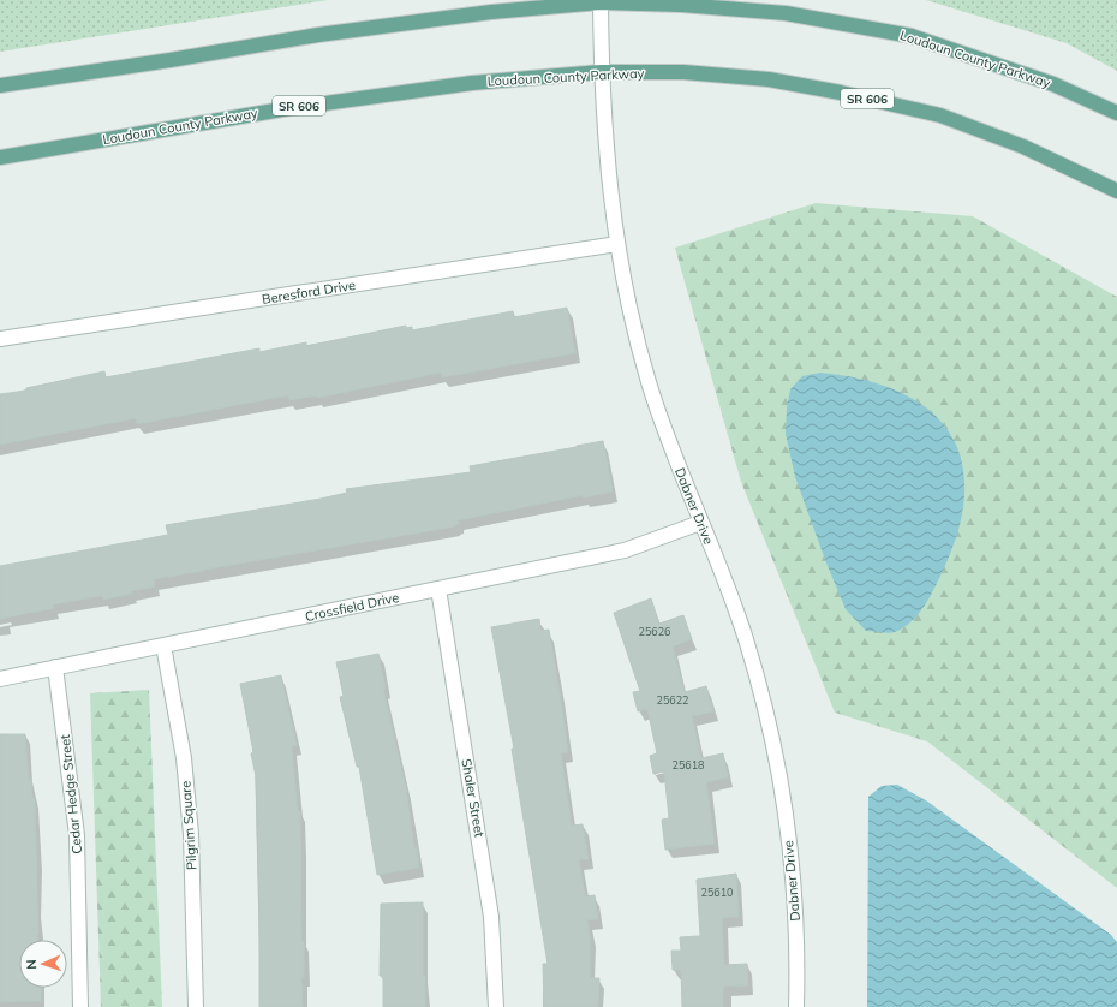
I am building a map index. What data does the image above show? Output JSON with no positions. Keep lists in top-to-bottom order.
{
  "streets": {
    "main road": ["Loudoun County Parkway", "SR 606"],
    "street": [
      "Beresford Drive",
      "Dabner Drive",
      "Crossfield Drive",
      "Cedar Hedge Street",
      "Shaler Street",
      "Pilgrim Square"
    ]
  },
  "crossings": [
    ["Loudoun County Parkway", "Dabner Drive"],
    ["Beresford Drive", "Dabner Drive"],
    ["Dabner Drive", "Crossfield Drive"],
    ["Crossfield Drive", "Cedar Hedge Street"],
    ["Crossfield Drive", "Shaler Street"],
    ["Crossfield Drive", "Pilgrim Square"]
  ],
  "house_numbers": [
    "25626",
    "25622",
    "25618",
    "25610"
  ],
  "north": "left"
}
